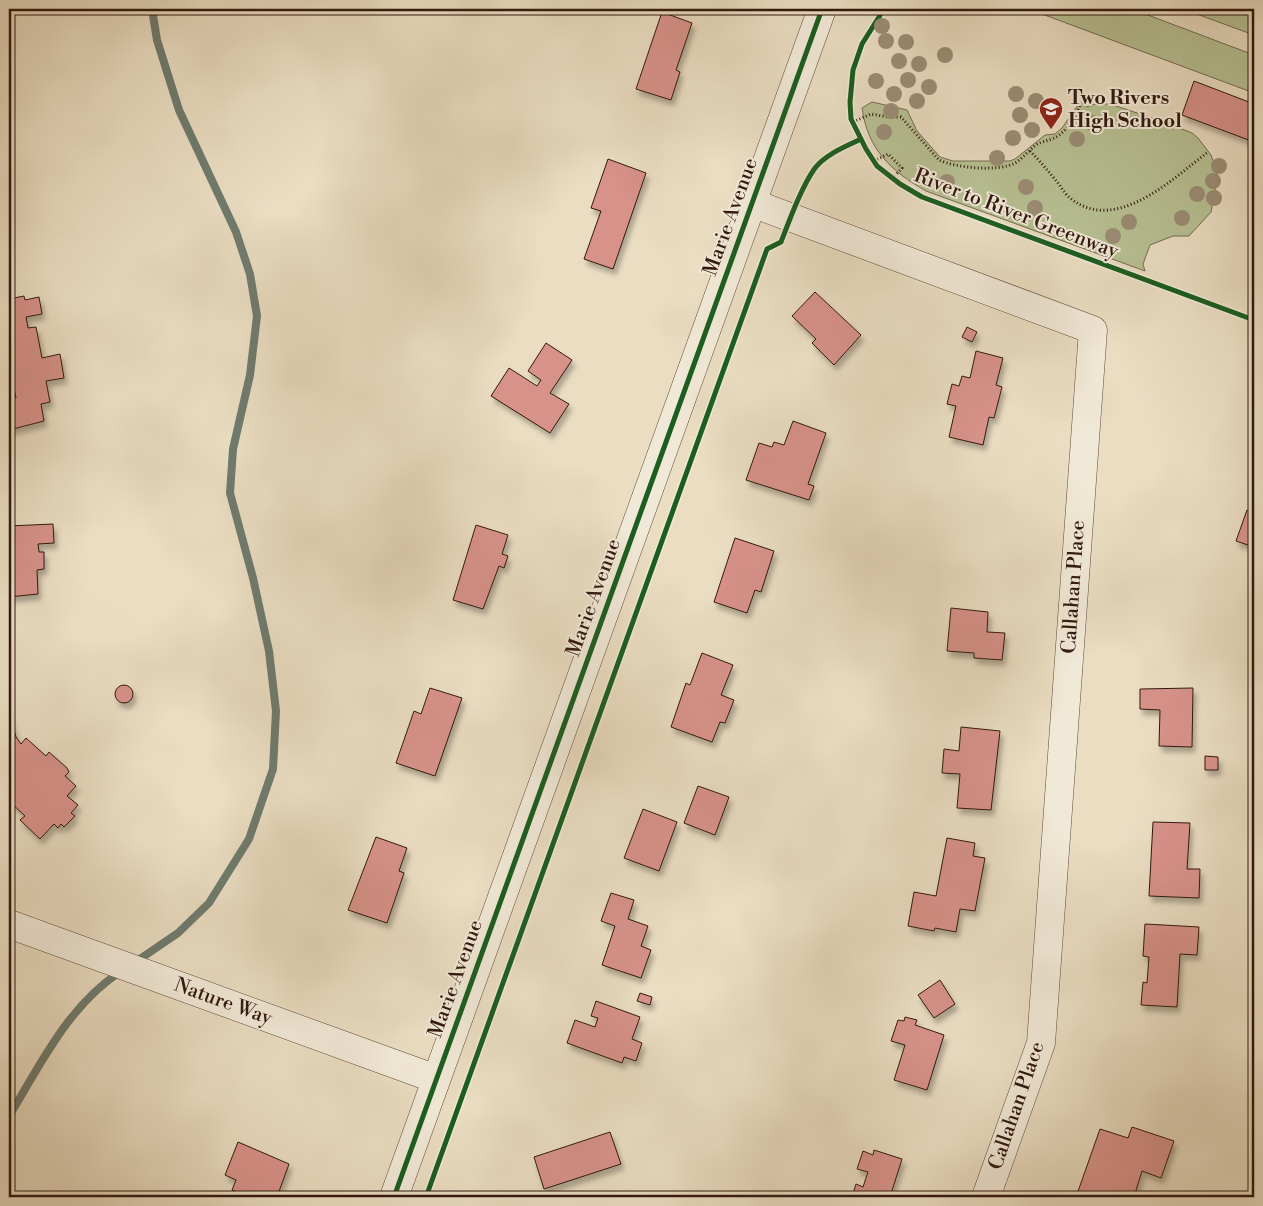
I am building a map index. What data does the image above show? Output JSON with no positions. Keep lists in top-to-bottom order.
{
  "streets": {
    "street": ["Marie Avenue", "Callahan Place", "Nature Way"],
    "cycle path": ["River to River Greenway"]
  },
  "crossings": [
    ["Marie Avenue", "Callahan Place"],
    ["Marie Avenue", "Nature Way"]
  ],
  "places": {
    "school or university": ["Two Rivers High School"]
  }
}
